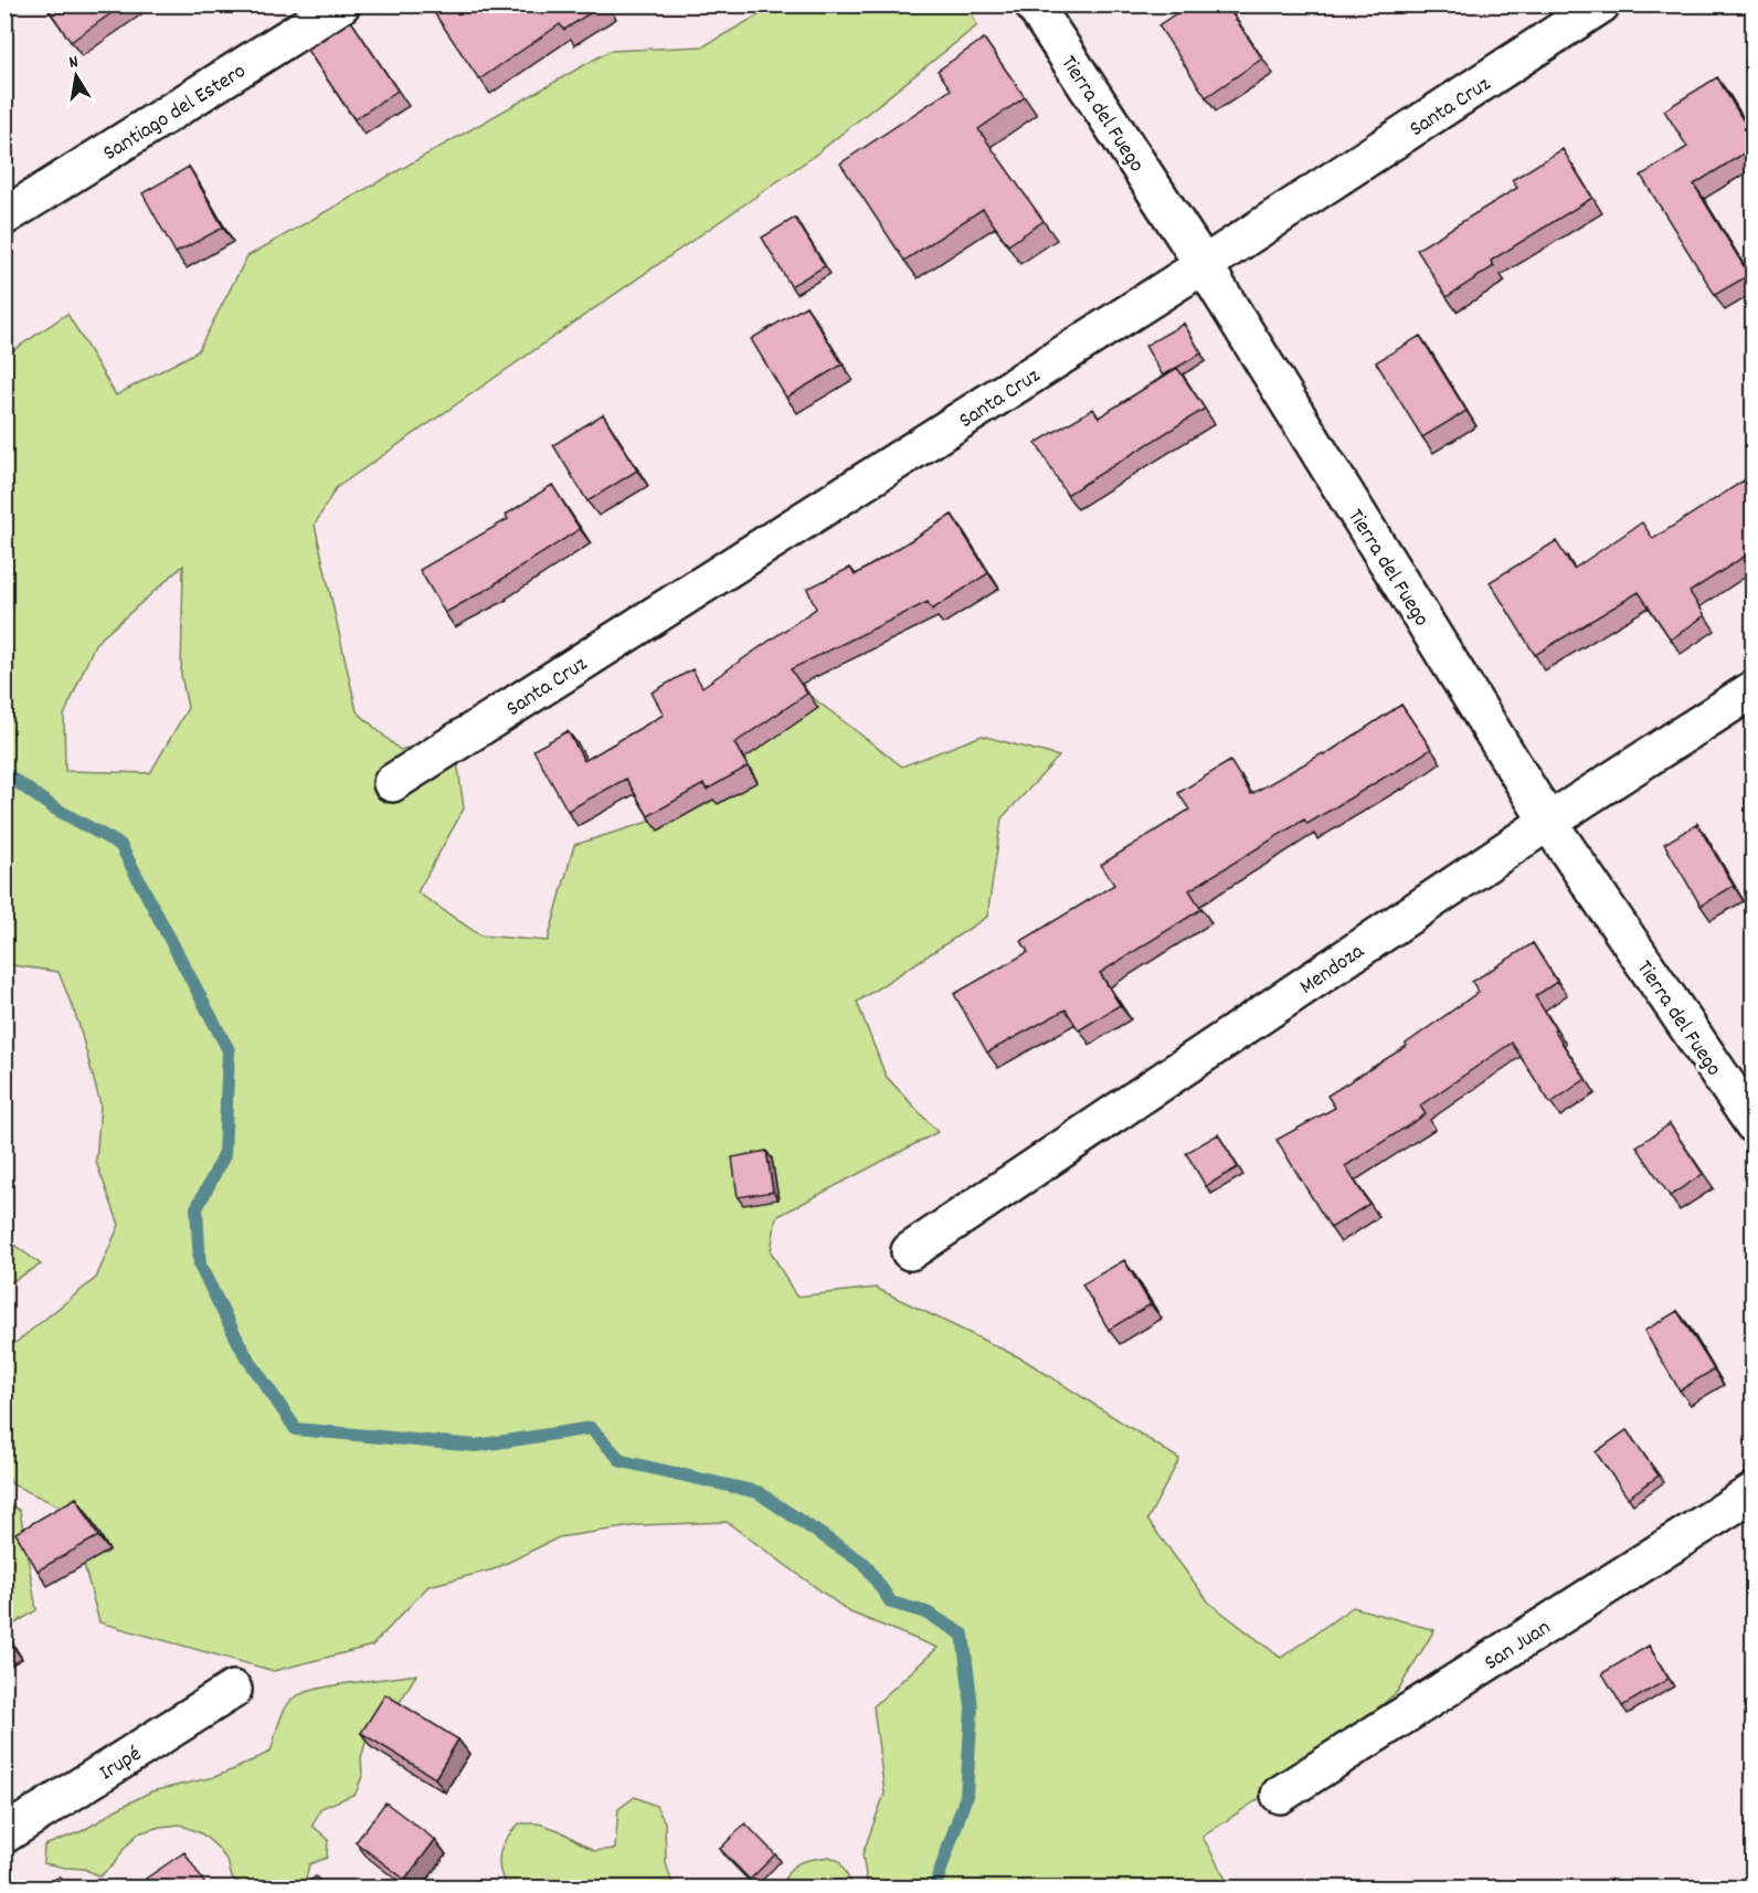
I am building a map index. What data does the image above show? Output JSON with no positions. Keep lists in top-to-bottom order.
{
  "streets": {
    "street": [
      "Santa Cruz",
      "Santiago del Estero",
      "Tierra del Fuego",
      "Mendoza",
      "San Juan",
      "Irupé"
    ]
  },
  "crossings": [
    ["Santa Cruz", "Tierra del Fuego"],
    ["Tierra del Fuego", "Mendoza"]
  ],
  "north": "top"
}
